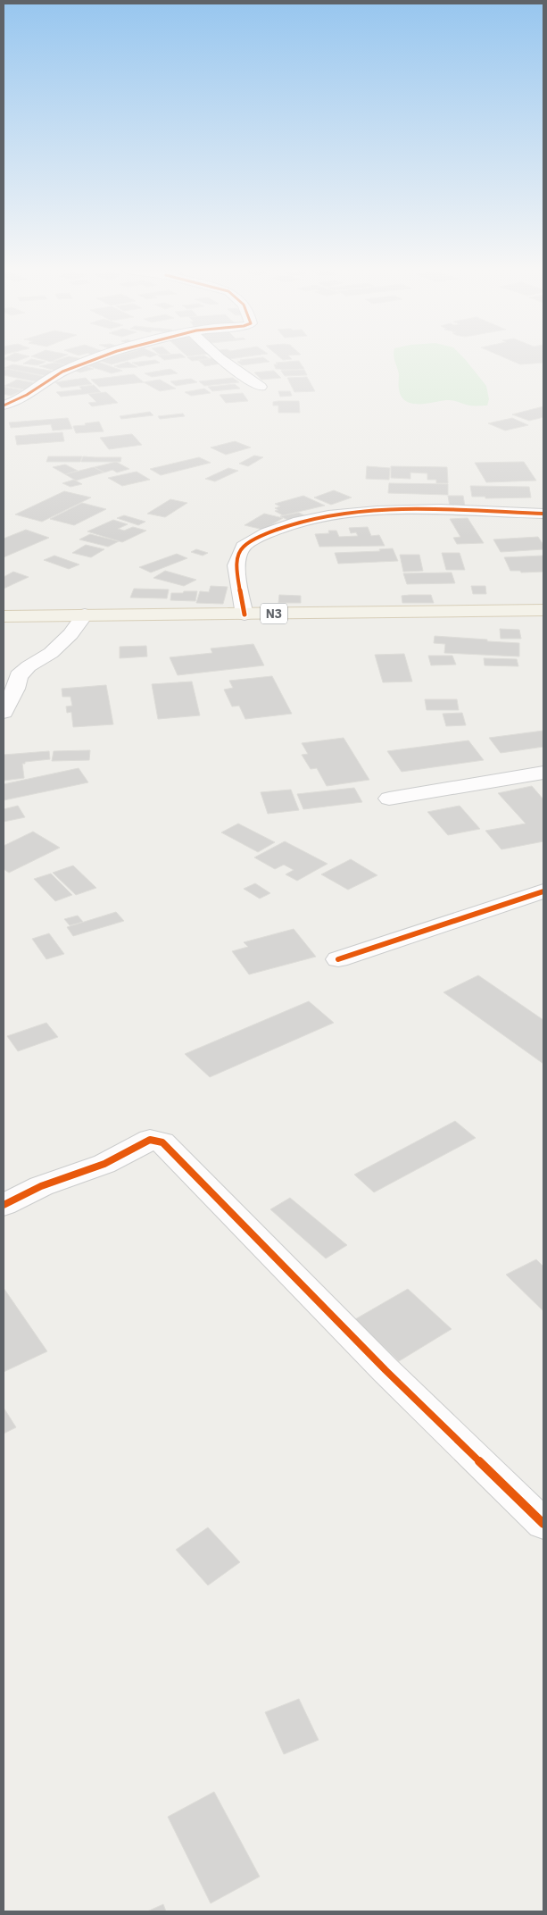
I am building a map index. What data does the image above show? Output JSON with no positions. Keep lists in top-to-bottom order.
{
  "streets": {
    "main road": ["N3"]
  }
}
